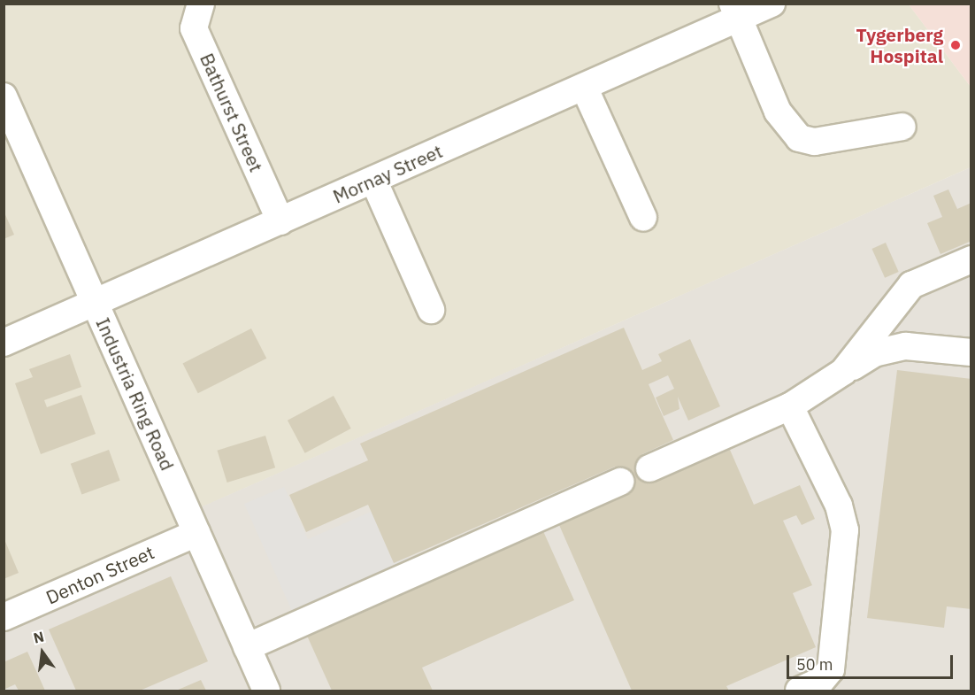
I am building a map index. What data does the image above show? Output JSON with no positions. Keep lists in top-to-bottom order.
{
  "streets": {
    "street": [
      "Bathurst Street",
      "Mornay Street",
      "Industria Ring Road",
      "Denton Street"
    ]
  },
  "crossings": [
    ["Bathurst Street", "Mornay Street"],
    ["Mornay Street", "Industria Ring Road"],
    ["Industria Ring Road", "Denton Street"]
  ],
  "places": ["Tygerberg Hospital"],
  "scale_bar": "50 m",
  "north": "top"
}
